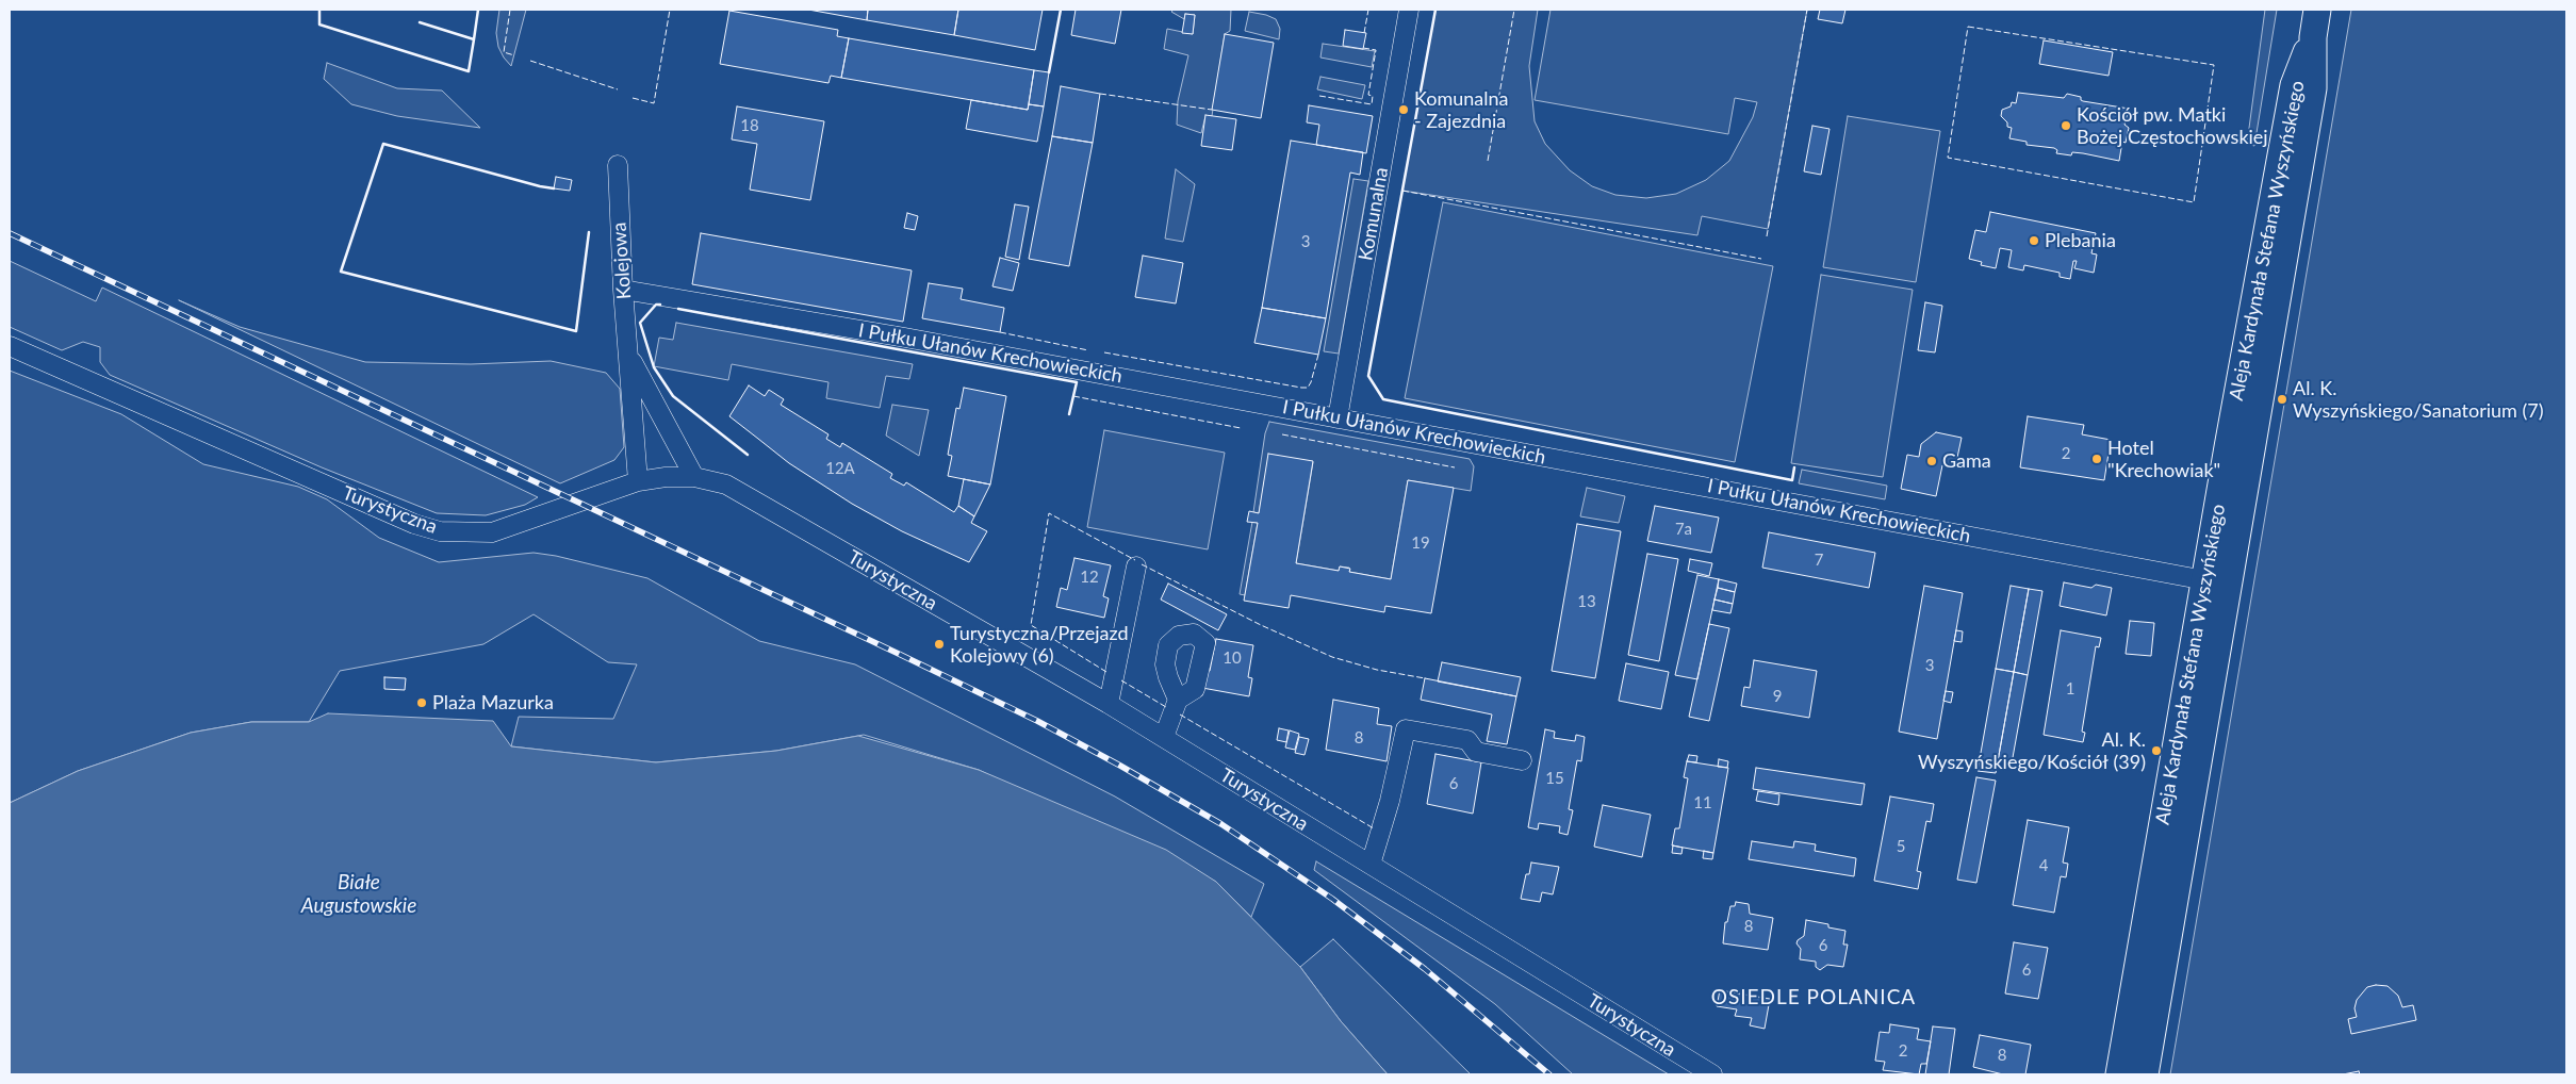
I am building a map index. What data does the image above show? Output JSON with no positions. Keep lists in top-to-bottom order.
{
  "streets": {
    "main road": ["Aleja Kardynała Stefana Wyszyńskiego"],
    "street": [
      "Komunalna",
      "Kolejowa",
      "I Pułku Ułanów Krechowieckich",
      "Turystyczna"
    ]
  },
  "crossings": [
    ["Komunalna", "I Pułku Ułanów Krechowieckich"],
    ["Aleja Kardynała Stefana Wyszyńskiego", "I Pułku Ułanów Krechowieckich"],
    ["Kolejowa", "I Pułku Ułanów Krechowieckich"],
    ["Kolejowa", "Turystyczna"]
  ],
  "districts": ["OSIEDLE POLANICA"],
  "water": ["Białe Augustowskie"],
  "places": [
    "Komunalna - Zajezdnia",
    "Kościół pw. Matki Bożej Częstochowskiej",
    "Plebania",
    "Al. K. Wyszyńskiego/Sanatorium (7)",
    "Hotel \"Krechowiak\"",
    "Gama",
    "Turystyczna/Przejazd Kolejowy (6)",
    "Plaża Mazurka",
    "Al. K. Wyszyńskiego/Kościół (39)"
  ],
  "house_numbers": [
    "18",
    "3",
    "2",
    "12A",
    "7a",
    "19",
    "7",
    "12",
    "13",
    "10",
    "3",
    "1",
    "9",
    "8",
    "15",
    "6",
    "11",
    "5",
    "4",
    "8",
    "6",
    "6",
    "2",
    "8"
  ]
}
